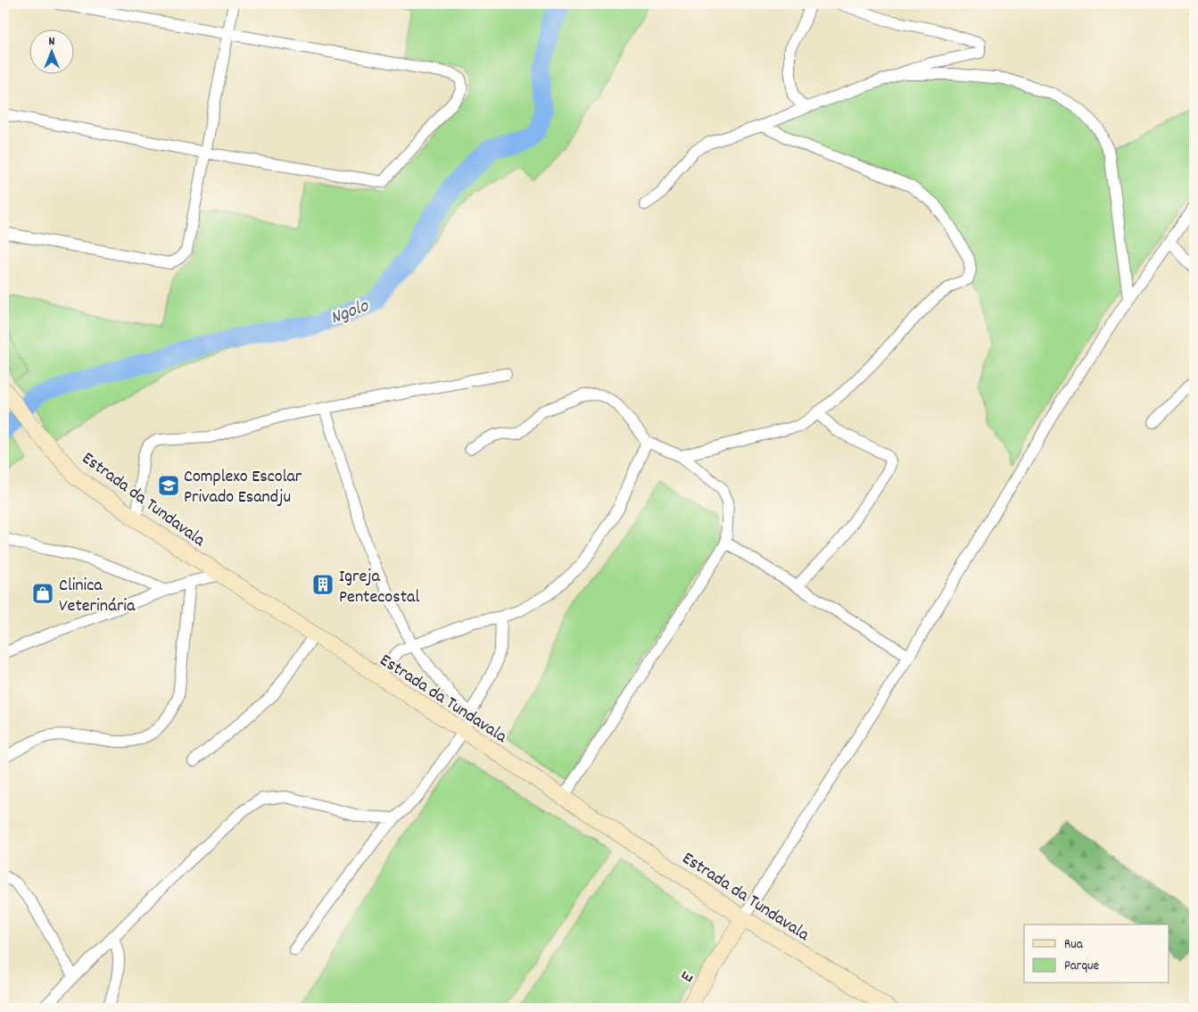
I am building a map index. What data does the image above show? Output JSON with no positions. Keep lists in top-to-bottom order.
{
  "streets": {
    "main road": ["Estrada da Tundavala", "E"]
  },
  "crossings": [
    ["Estrada da Tundavala", "E"]
  ],
  "water": ["Ngolo"],
  "places": {
    "school or university": ["Complexo Escolar Privado Esandju"],
    "building": ["Igreja Pentecostal"],
    "shop": ["Clinica Veterinária"]
  },
  "legend": ["Rua", "Parque"],
  "north": "top"
}
